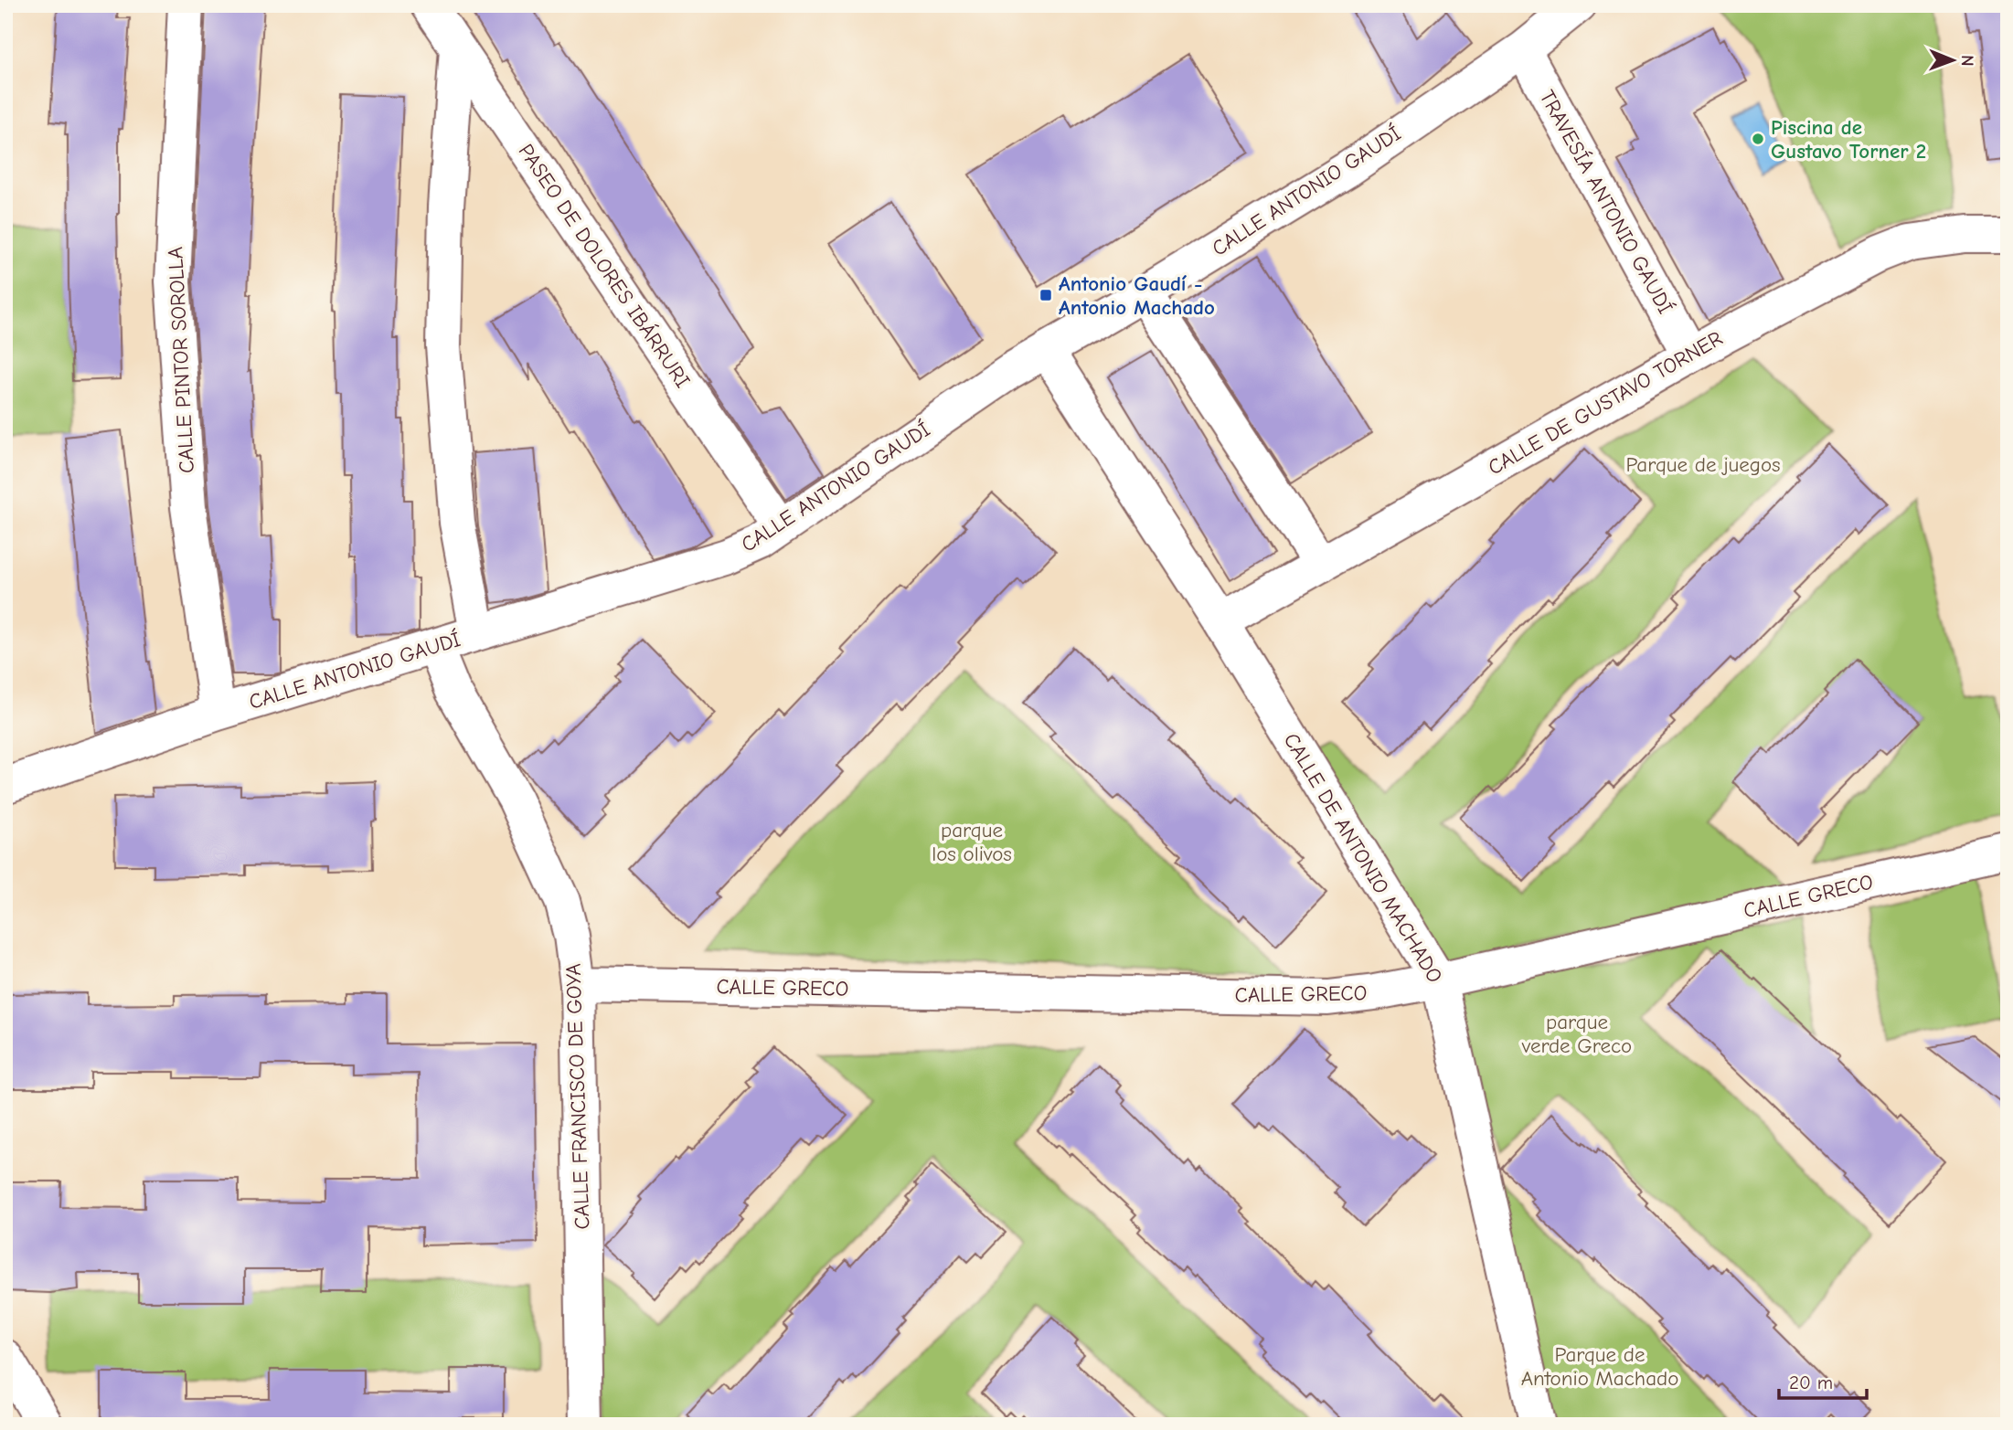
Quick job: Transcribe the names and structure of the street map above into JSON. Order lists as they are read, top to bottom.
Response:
{
  "streets": {
    "street": [
      "CALLE ANTONIO GAUDÍ",
      "TRAVESÍA ANTONIO GAUDÍ",
      "PASEO DE DOLORES IBÁRRURI",
      "CALLE PINTOR SOROLLA",
      "CALLE DE GUSTAVO TORNER",
      "CALLE DE ANTONIO MACHADO",
      "CALLE GRECO",
      "CALLE FRANCISCO DE GOYA"
    ]
  },
  "crossings": [
    ["CALLE ANTONIO GAUDÍ", "TRAVESÍA ANTONIO GAUDÍ"],
    ["CALLE ANTONIO GAUDÍ", "PASEO DE DOLORES IBÁRRURI"],
    ["CALLE ANTONIO GAUDÍ", "CALLE PINTOR SOROLLA"],
    ["CALLE ANTONIO GAUDÍ", "CALLE DE ANTONIO MACHADO"],
    ["CALLE ANTONIO GAUDÍ", "CALLE FRANCISCO DE GOYA"],
    ["TRAVESÍA ANTONIO GAUDÍ", "CALLE DE GUSTAVO TORNER"],
    ["CALLE DE GUSTAVO TORNER", "CALLE DE ANTONIO MACHADO"],
    ["CALLE DE ANTONIO MACHADO", "CALLE GRECO"],
    ["CALLE GRECO", "CALLE FRANCISCO DE GOYA"]
  ],
  "parks": [
    "Parque de juegos",
    "parque los olivos",
    "parque verde Greco",
    "Parque de Antonio Machado"
  ],
  "places": {
    "other": ["Piscina de Gustavo Torner 2"],
    "transit": ["Antonio Gaudí - Antonio Machado"]
  },
  "scale_bar": "20 m",
  "north": "right"
}
